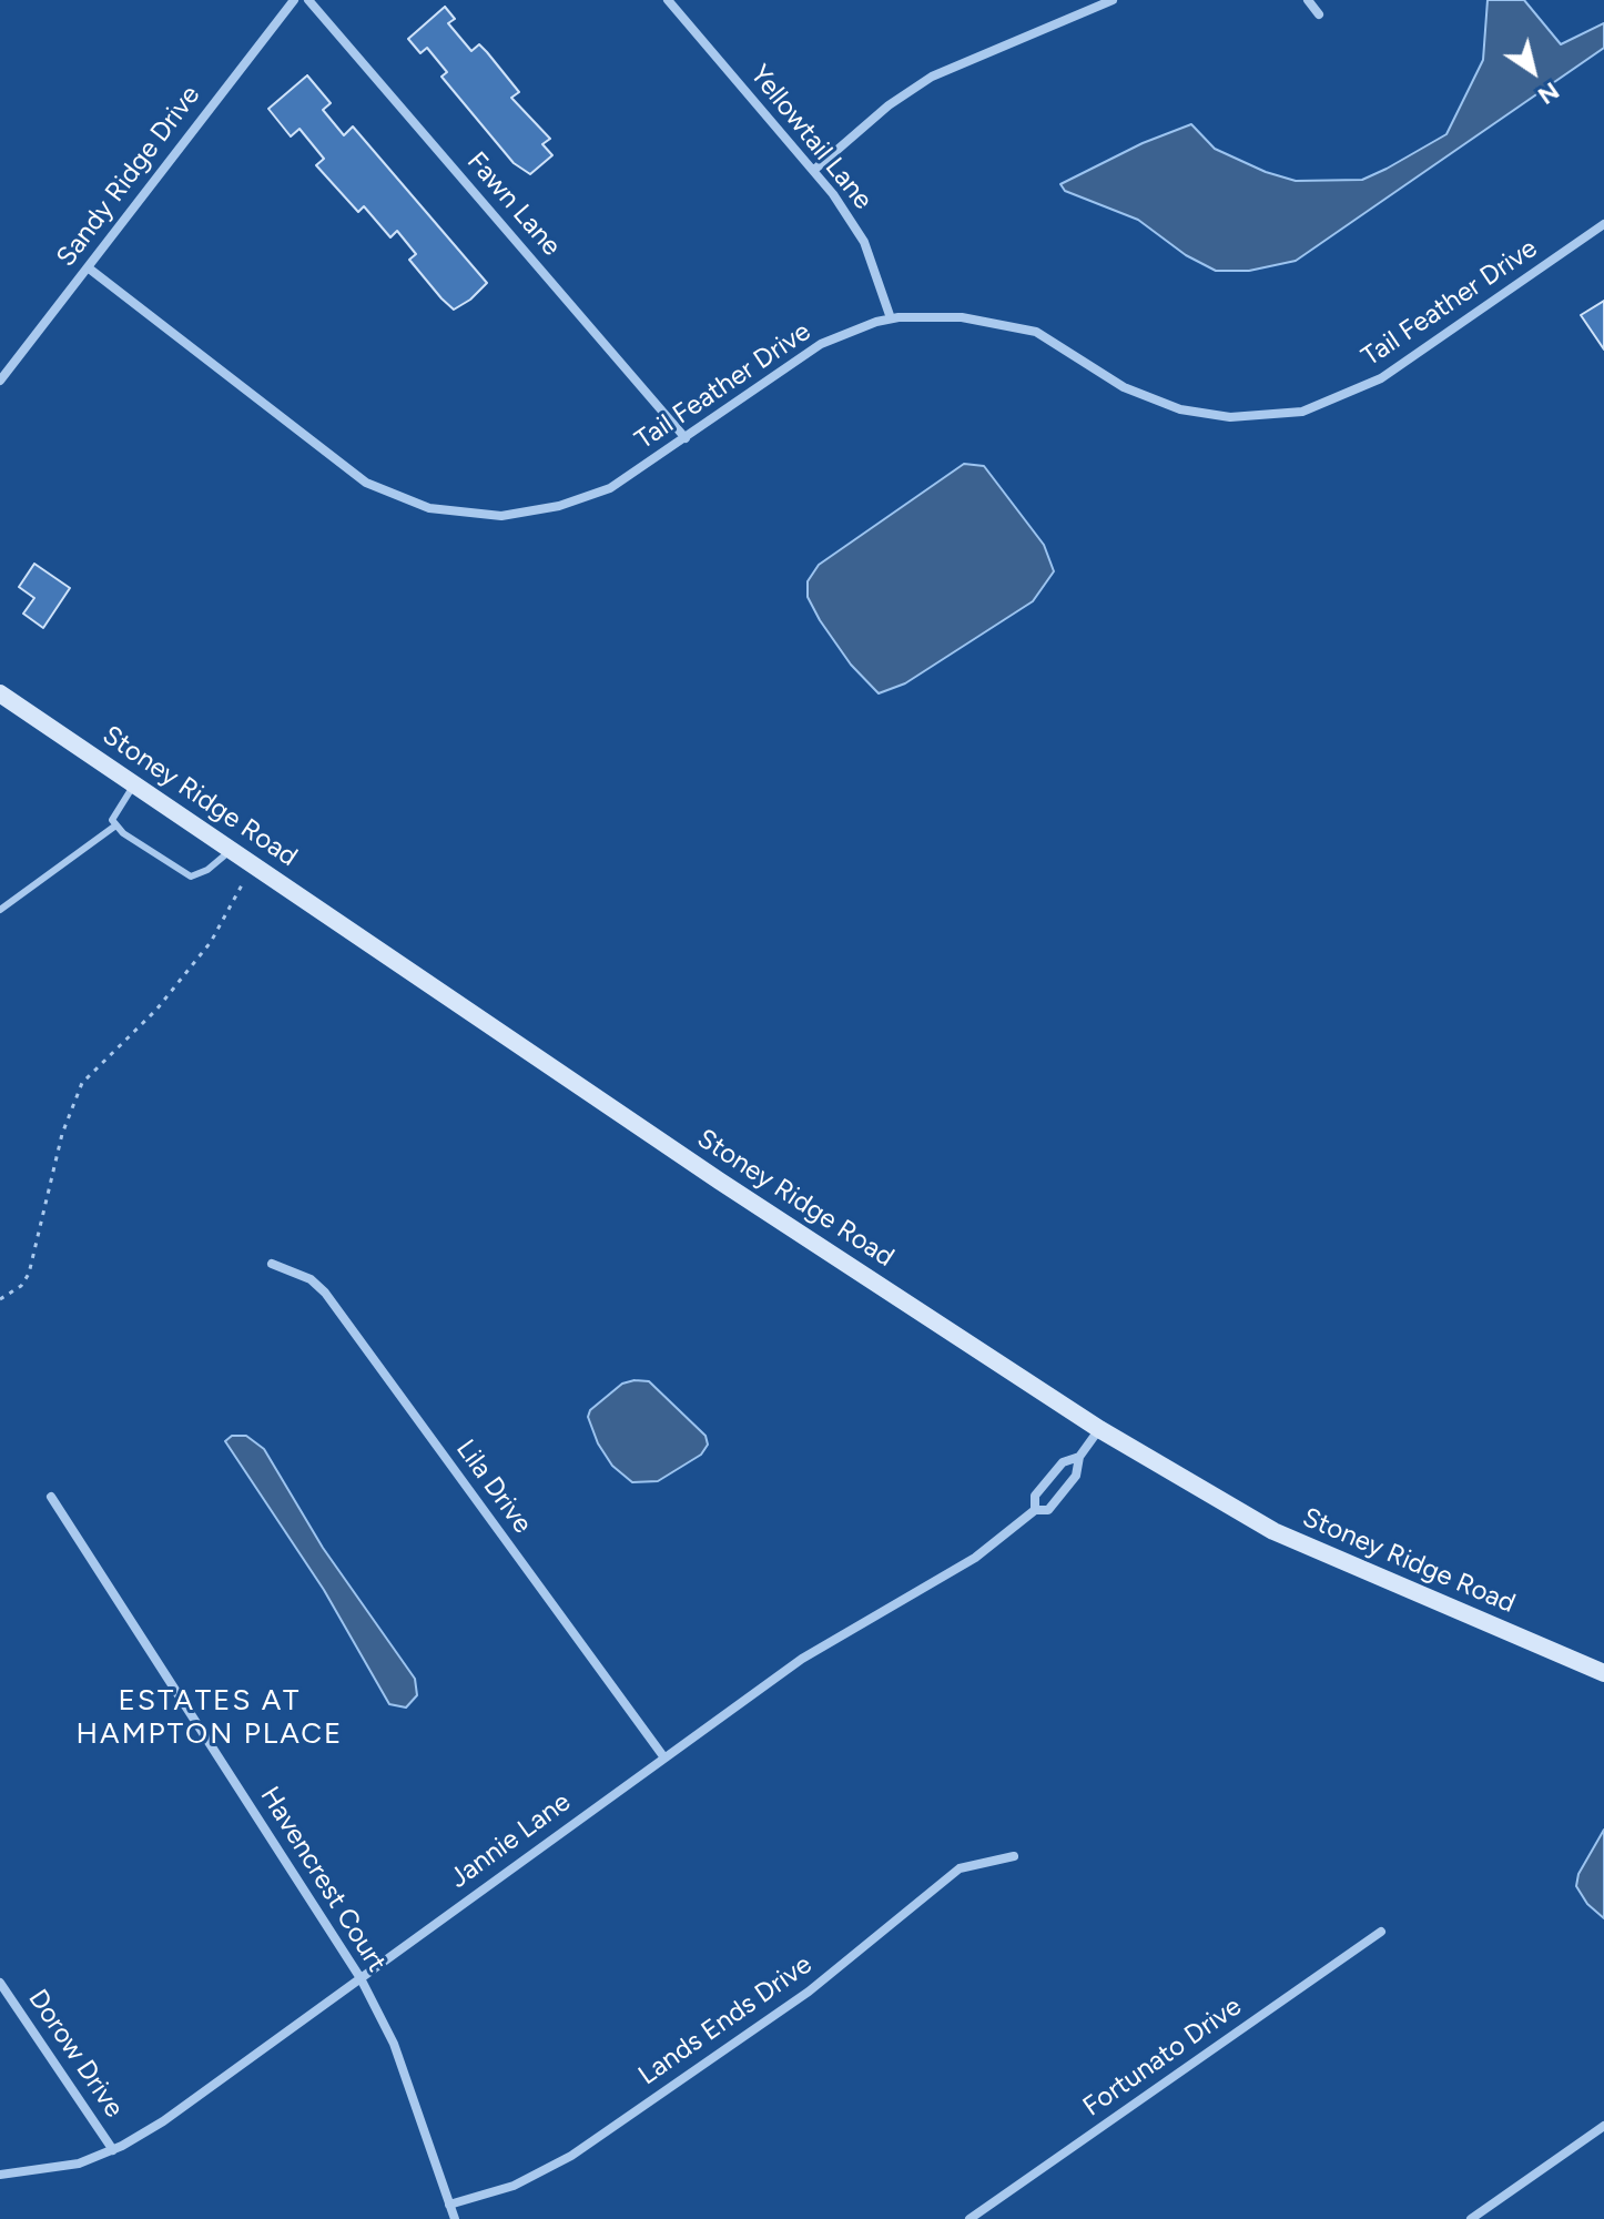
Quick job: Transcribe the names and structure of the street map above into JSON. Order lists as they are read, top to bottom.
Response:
{
  "streets": {
    "street": [
      "Yellowtail Lane",
      "Sandy Ridge Drive",
      "Fawn Lane",
      "Tail Feather Drive",
      "Stoney Ridge Road",
      "Lila Drive",
      "Jannie Lane",
      "Havencrest Court",
      "Lands Ends Drive",
      "Dorow Drive",
      "Fortunato Drive"
    ]
  },
  "crossings": [
    ["Yellowtail Lane", "Tail Feather Drive"],
    ["Sandy Ridge Drive", "Tail Feather Drive"],
    ["Fawn Lane", "Tail Feather Drive"],
    ["Stoney Ridge Road", "Jannie Lane"],
    ["Lila Drive", "Jannie Lane"],
    ["Jannie Lane", "Havencrest Court"],
    ["Jannie Lane", "Dorow Drive"],
    ["Havencrest Court", "Lands Ends Drive"]
  ],
  "districts": ["ESTATES AT HAMPTON PLACE"],
  "north": "bottom right"
}
